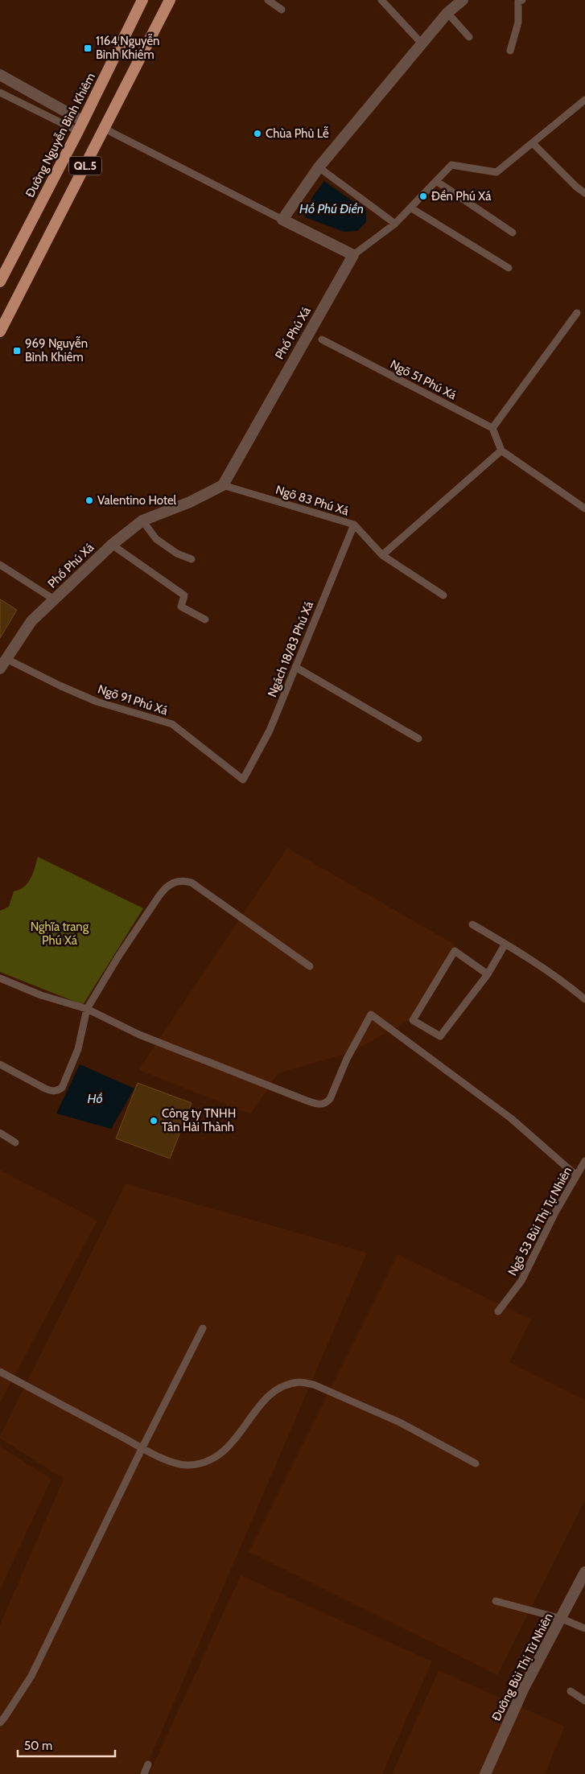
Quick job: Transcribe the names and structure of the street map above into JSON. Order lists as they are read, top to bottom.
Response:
{
  "streets": {
    "highway": ["Đường Nguyễn Bình Khiêm", "QL.5"],
    "street": ["Phố Phú Xá", "Đường Bùi Thị Từ Nhiên"],
    "lane": [
      "Ngõ 51 Phú Xá",
      "Ngõ 83 Phú Xá",
      "Ngách 18/83 Phú Xá",
      "Ngõ 91 Phú Xá",
      "Ngõ 53 Bùi Thị Tự Nhiên"
    ]
  },
  "crossings": [
    ["Phố Phú Xá", "Ngõ 83 Phú Xá"],
    ["Phố Phú Xá", "Ngõ 91 Phú Xá"],
    ["Ngõ 83 Phú Xá", "Ngách 18/83 Phú Xá"],
    ["Ngách 18/83 Phú Xá", "Ngõ 91 Phú Xá"]
  ],
  "water": ["Hồ Phú Điền", "Hồ"],
  "parks": ["Nghĩa trang Phú Xá"],
  "places": {
    "transit": ["1164 Nguyễn Bỉnh Khiêm", "969 Nguyễn Bỉnh Khiêm"],
    "other": [
      "Chùa Phủ Lễ",
      "Đền Phú Xá",
      "Valentino Hotel",
      "Công ty TNHH Tân Hải Thành"
    ]
  },
  "scale_bar": "50 m"
}
